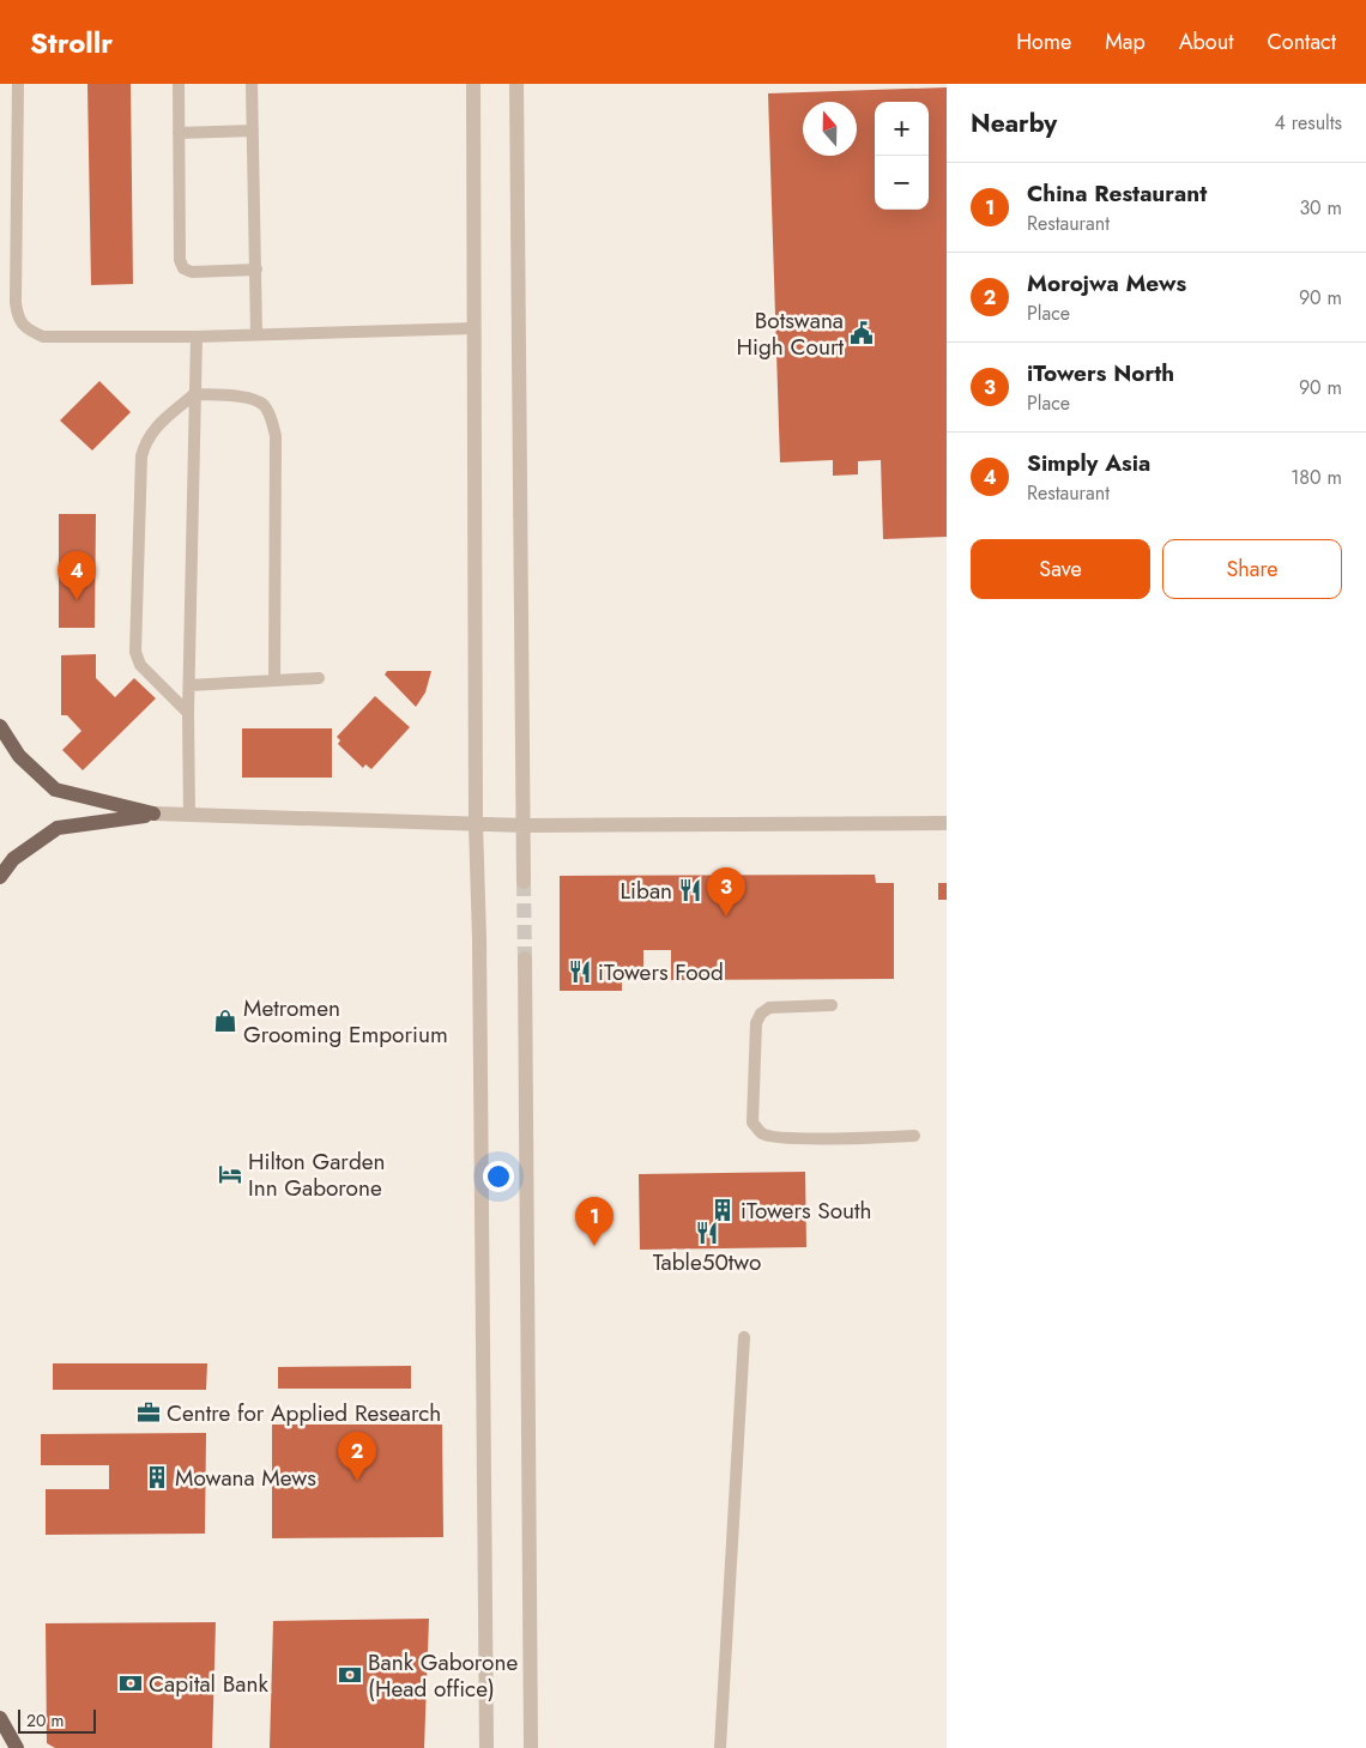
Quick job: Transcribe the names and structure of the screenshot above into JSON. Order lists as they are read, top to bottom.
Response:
{
  "places": {
    "public building": ["Botswana High Court"],
    "restaurant": ["Liban", "iTowers Food", "Table50two"],
    "shop": ["Metromen Grooming Emporium"],
    "hotel": ["Hilton Garden Inn Gaborone"],
    "building": ["iTowers South", "Mowana Mews"],
    "office": ["Centre for Applied Research"],
    "bank": ["Bank Gaborone (Head office)", "Capital Bank"]
  },
  "scale_bar": "20 m",
  "north": "top",
  "page": {
    "header": "Strollr",
    "nav": [
      "Home",
      "Map",
      "About",
      "Contact"
    ],
    "heading": ["Nearby", "4 results"],
    "map_buttons": ["+", "−"],
    "list": [
      {
        "mark": "1",
        "name": "China Restaurant",
        "note": "Restaurant",
        "value": "30 m"
      },
      {
        "mark": "2",
        "name": "Morojwa Mews",
        "note": "Place",
        "value": "90 m"
      },
      {
        "mark": "3",
        "name": "iTowers North",
        "note": "Place",
        "value": "90 m"
      },
      {
        "mark": "4",
        "name": "Simply Asia",
        "note": "Restaurant",
        "value": "180 m"
      }
    ],
    "buttons": ["Save", "Share"],
    "pins": [
      "4",
      "3",
      "1",
      "2"
    ],
    "scale": "20 m"
  }
}
